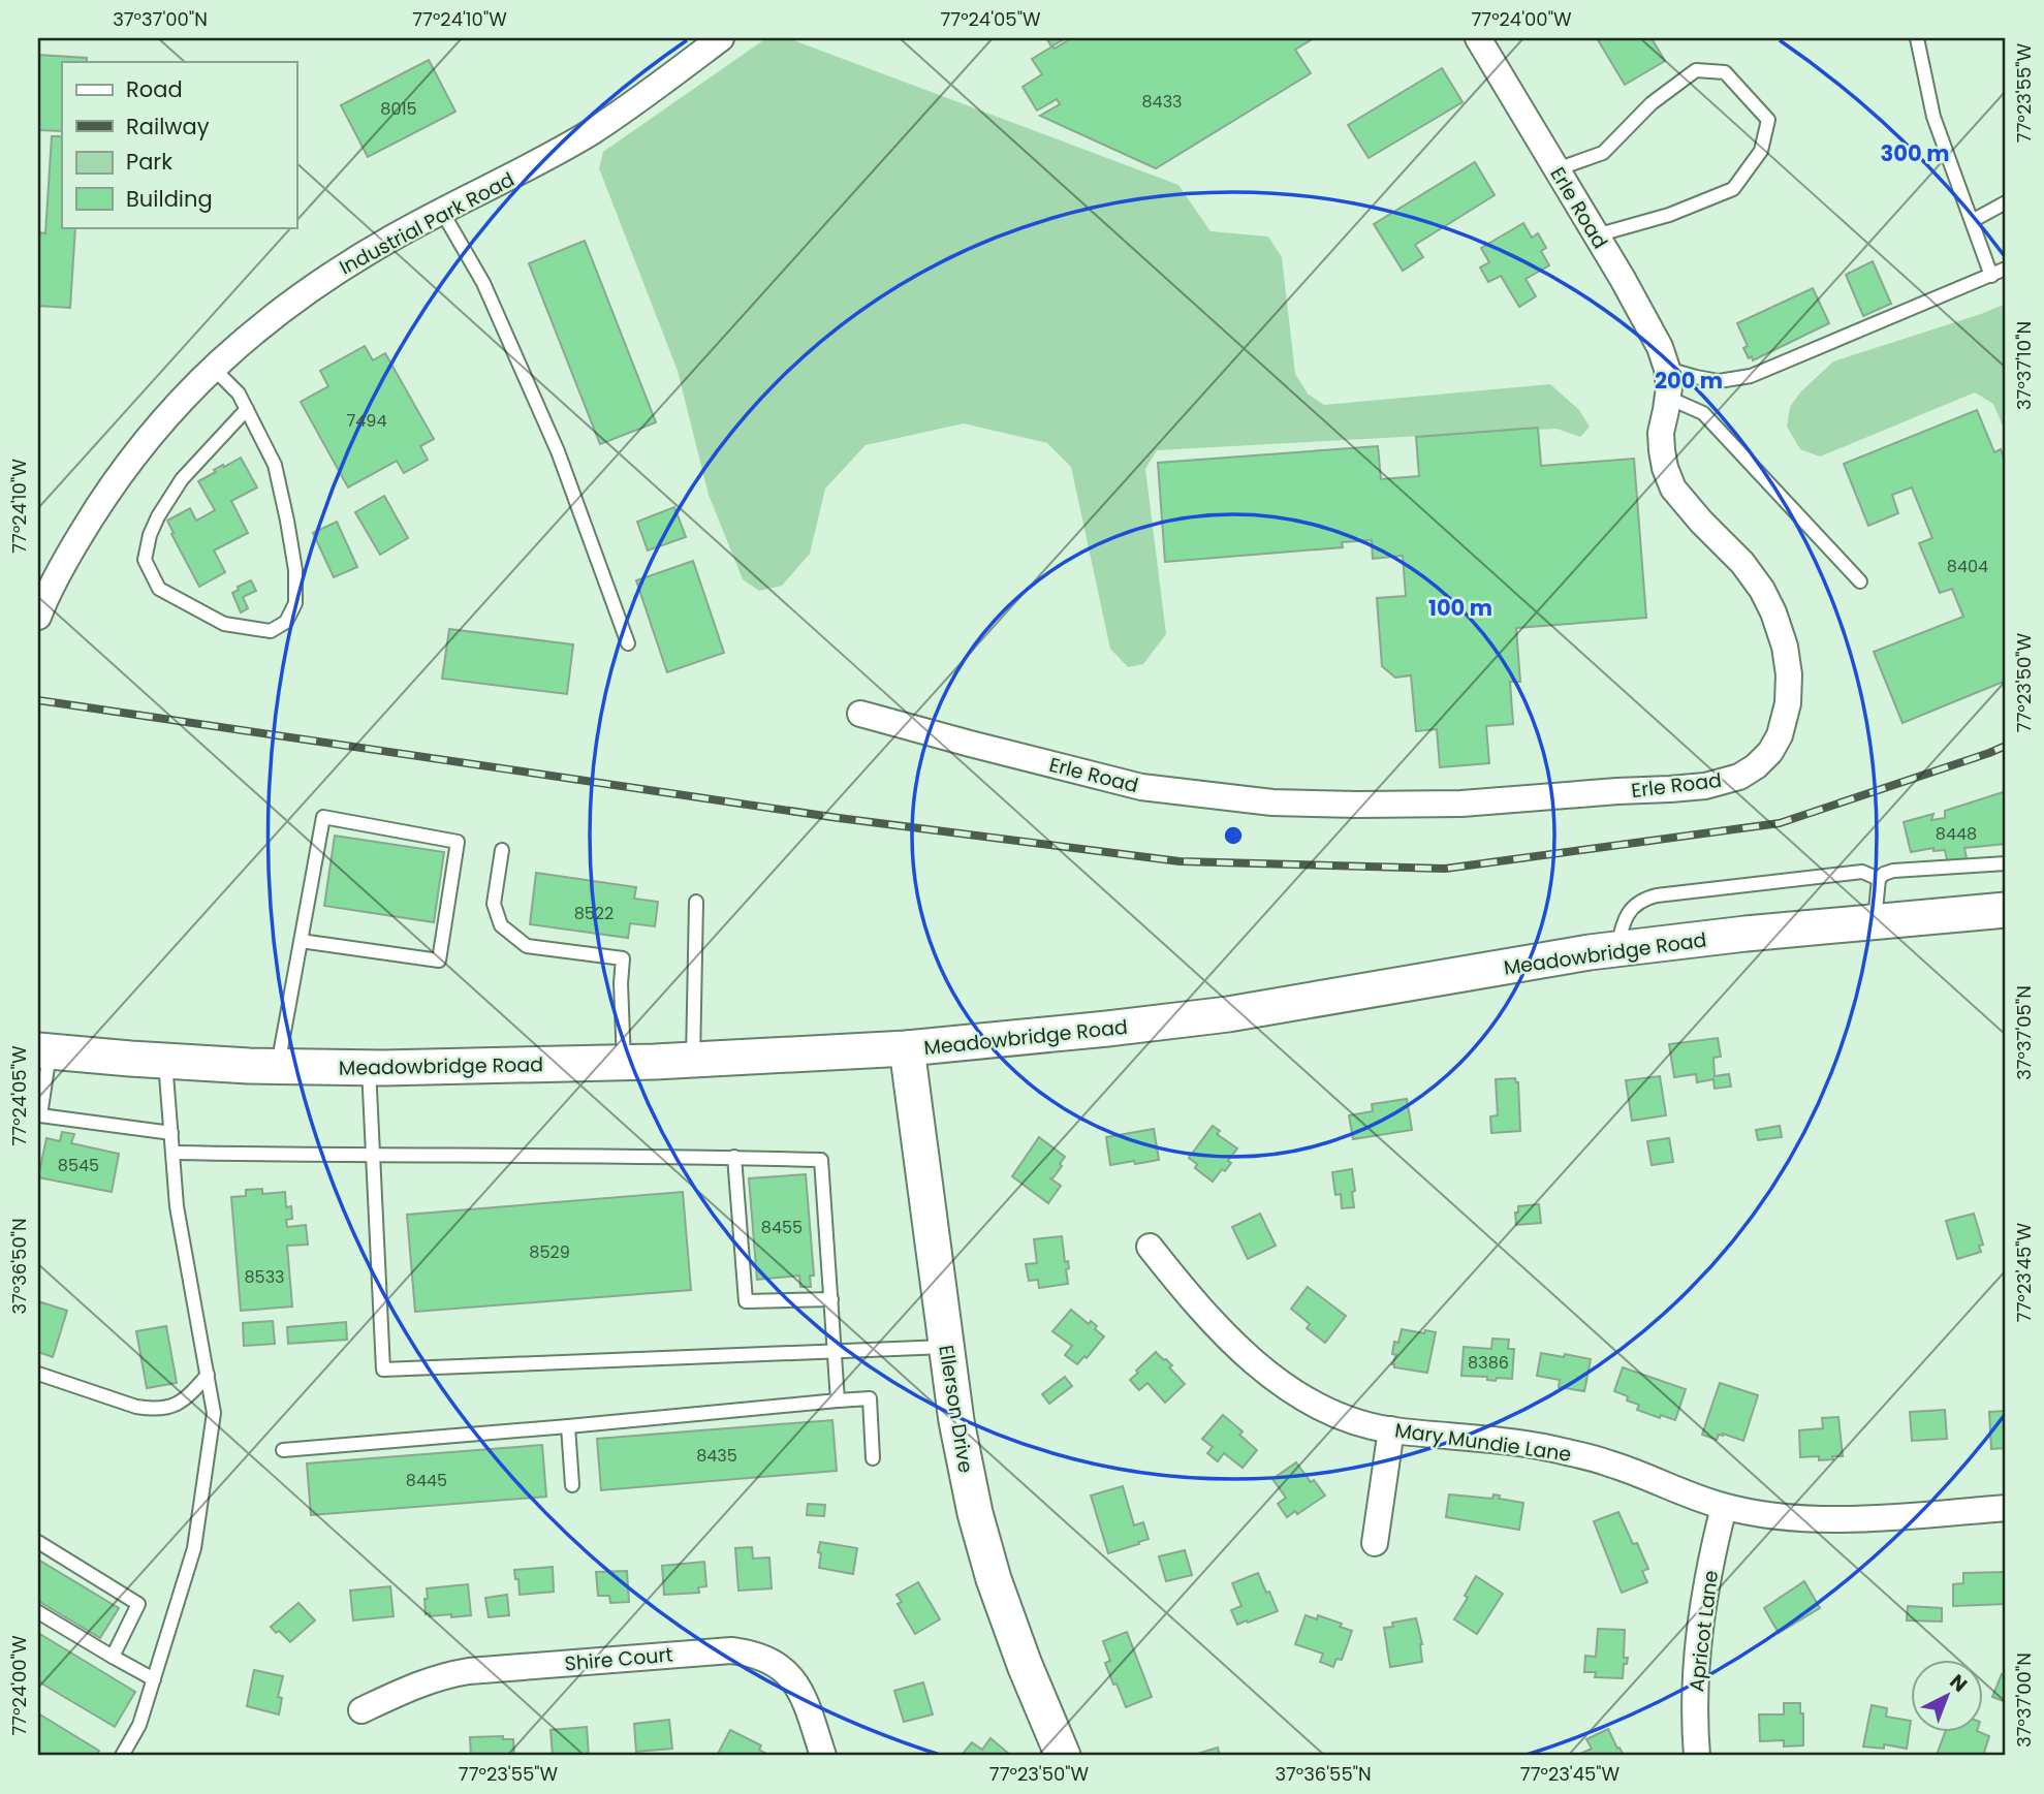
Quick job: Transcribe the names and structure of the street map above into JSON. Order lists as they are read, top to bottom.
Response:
{
  "streets": {
    "main road": ["Meadowbridge Road", "Ellerson Drive"],
    "street": [
      "Erle Road",
      "Industrial Park Road",
      "Mary Mundie Lane",
      "Apricot Lane",
      "Shire Court"
    ]
  },
  "crossings": [
    ["Meadowbridge Road", "Ellerson Drive"],
    ["Mary Mundie Lane", "Apricot Lane"]
  ],
  "house_numbers": [
    "8433",
    "8015",
    "7494",
    "8404",
    "8448",
    "8522",
    "8545",
    "8455",
    "8529",
    "8533",
    "8386",
    "8435",
    "8445"
  ],
  "legend": [
    "Road",
    "Railway",
    "Park",
    "Building"
  ],
  "north": "top right",
  "coordinates": [
    "37°37'00\"N",
    "77°24'10\"W",
    "77°24'05\"W",
    "77°24'00\"W",
    "77°23'55\"W",
    "37°37'10\"N",
    "77°23'50\"W",
    "37°37'05\"N",
    "37°36'50\"N",
    "77°23'45\"W",
    "37°36'55\"N"
  ],
  "rings": ["300 m", "200 m", "100 m"]
}
